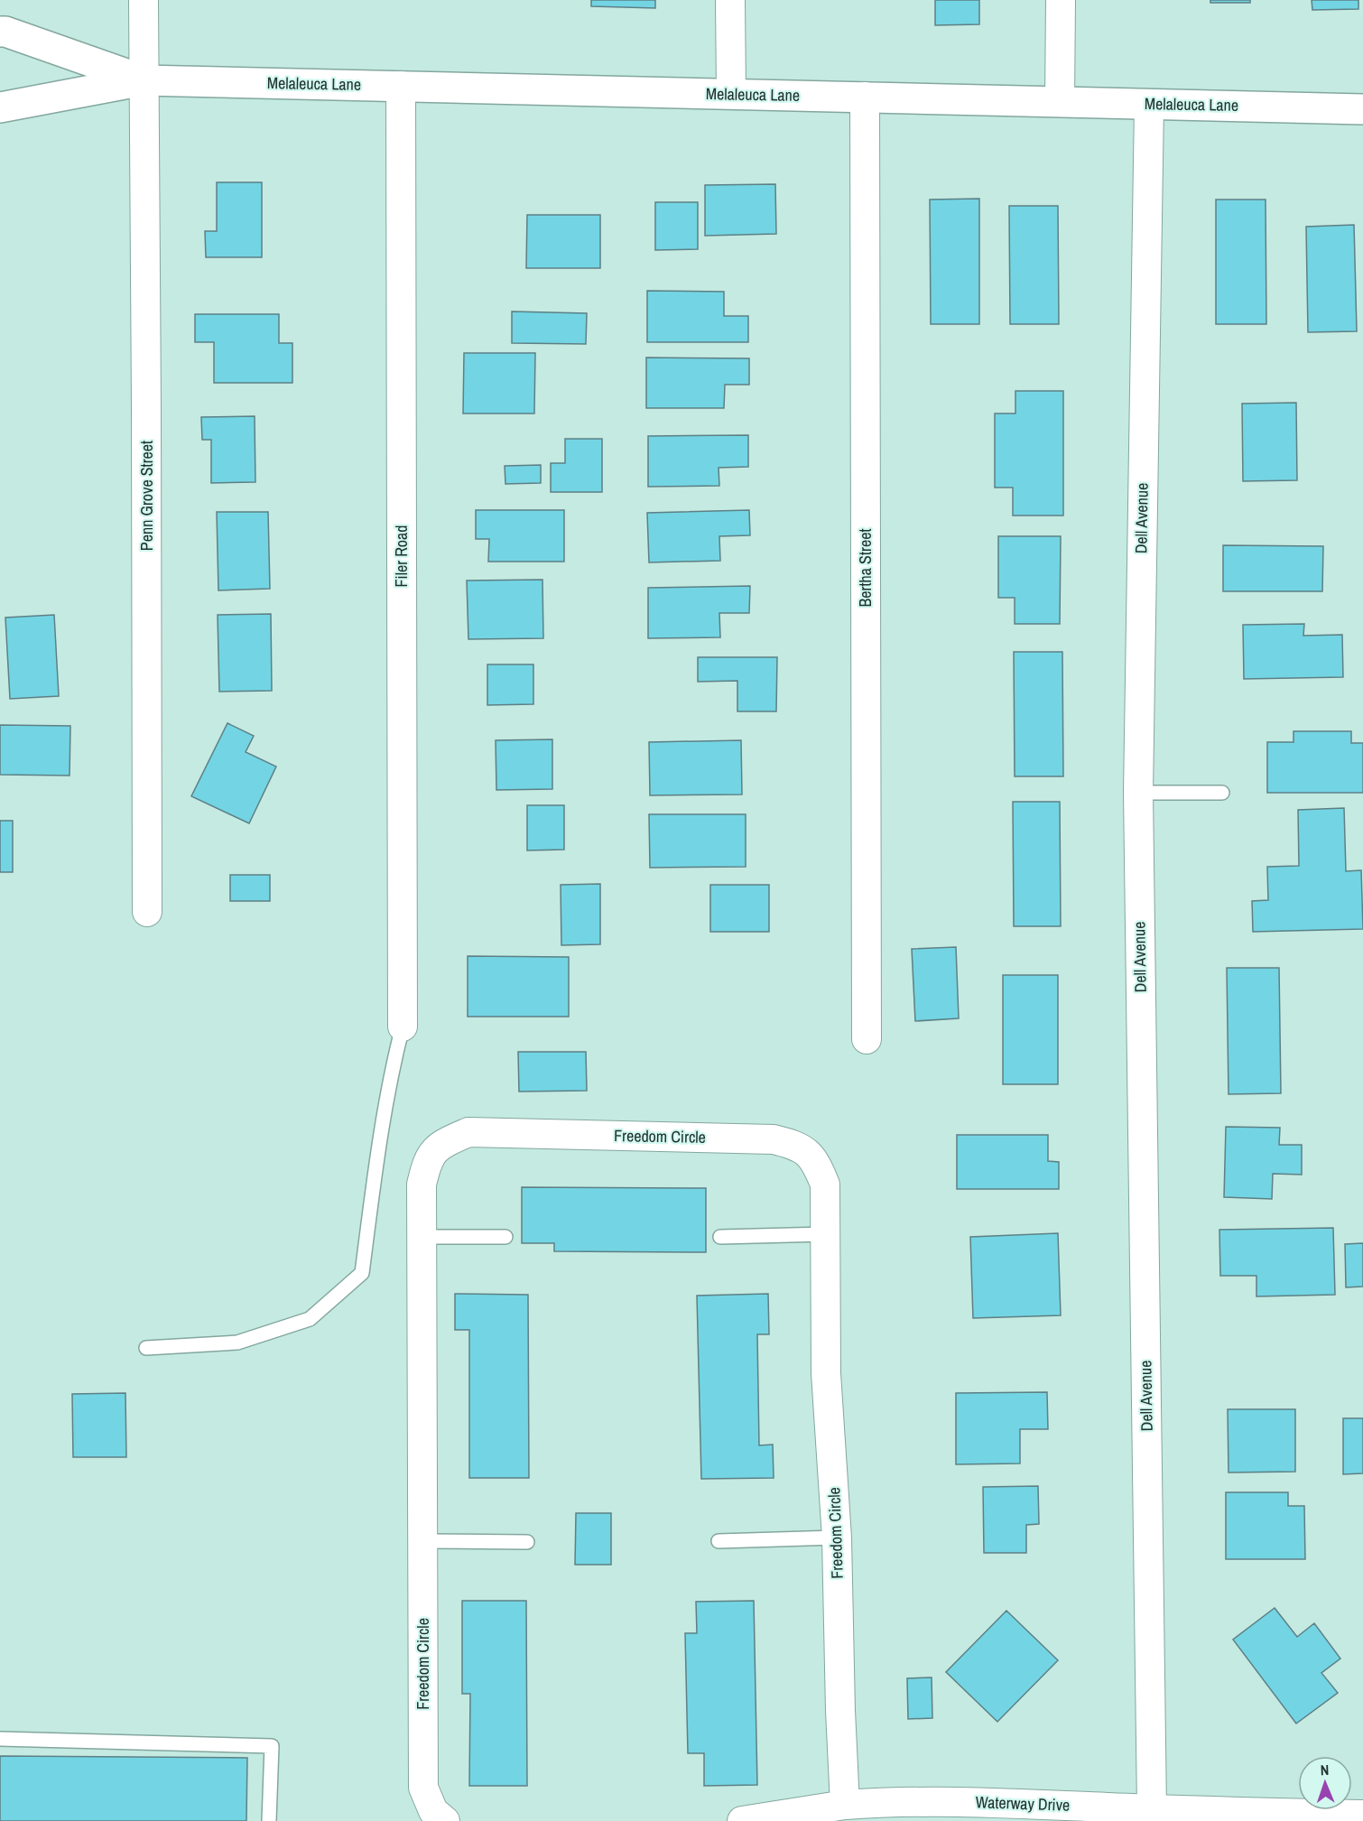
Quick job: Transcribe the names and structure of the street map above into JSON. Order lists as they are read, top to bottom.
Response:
{
  "streets": {
    "street": [
      "Melaleuca Lane",
      "Penn Grove Street",
      "Dell Avenue",
      "Filer Road",
      "Bertha Street",
      "Freedom Circle",
      "Waterway Drive"
    ]
  },
  "crossings": [
    ["Melaleuca Lane", "Penn Grove Street"],
    ["Melaleuca Lane", "Dell Avenue"],
    ["Melaleuca Lane", "Filer Road"],
    ["Melaleuca Lane", "Bertha Street"],
    ["Dell Avenue", "Waterway Drive"],
    ["Freedom Circle", "Waterway Drive"]
  ],
  "north": "top"
}
